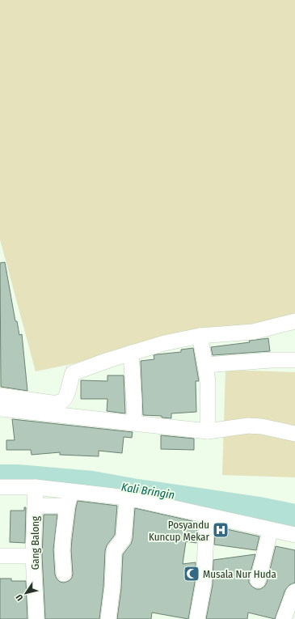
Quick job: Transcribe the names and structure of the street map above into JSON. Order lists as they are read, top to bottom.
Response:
{
  "streets": {
    "street": ["Gang Balong"]
  },
  "water": ["Kali Bringin"],
  "places": {
    "hospital": ["Posyandu Kuncup Mekar"],
    "mosque": ["Musala Nur Huda"]
  },
  "north": "bottom left"
}
